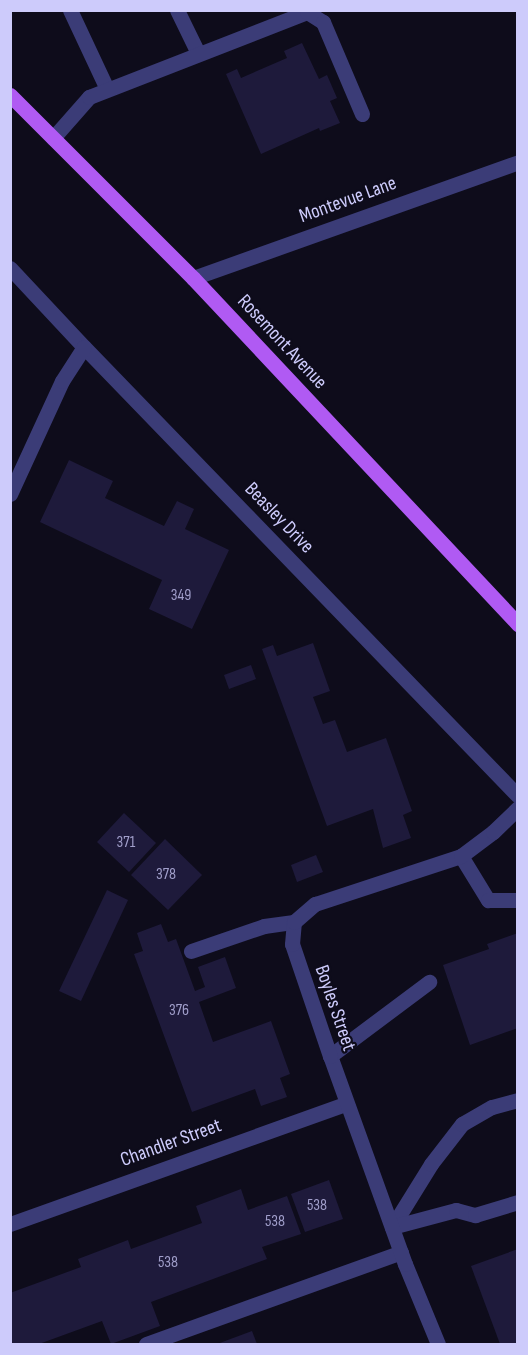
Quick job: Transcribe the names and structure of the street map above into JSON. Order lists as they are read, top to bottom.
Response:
{
  "streets": {
    "main road": ["Rosemont Avenue"],
    "street": [
      "Montevue Lane",
      "Beasley Drive",
      "Boyles Street",
      "Chandler Street"
    ]
  },
  "crossings": [
    ["Montevue Lane", "Rosemont Avenue"],
    ["Boyles Street", "Chandler Street"]
  ],
  "house_numbers": [
    "349",
    "371",
    "378",
    "376",
    "538",
    "538",
    "538"
  ]
}
